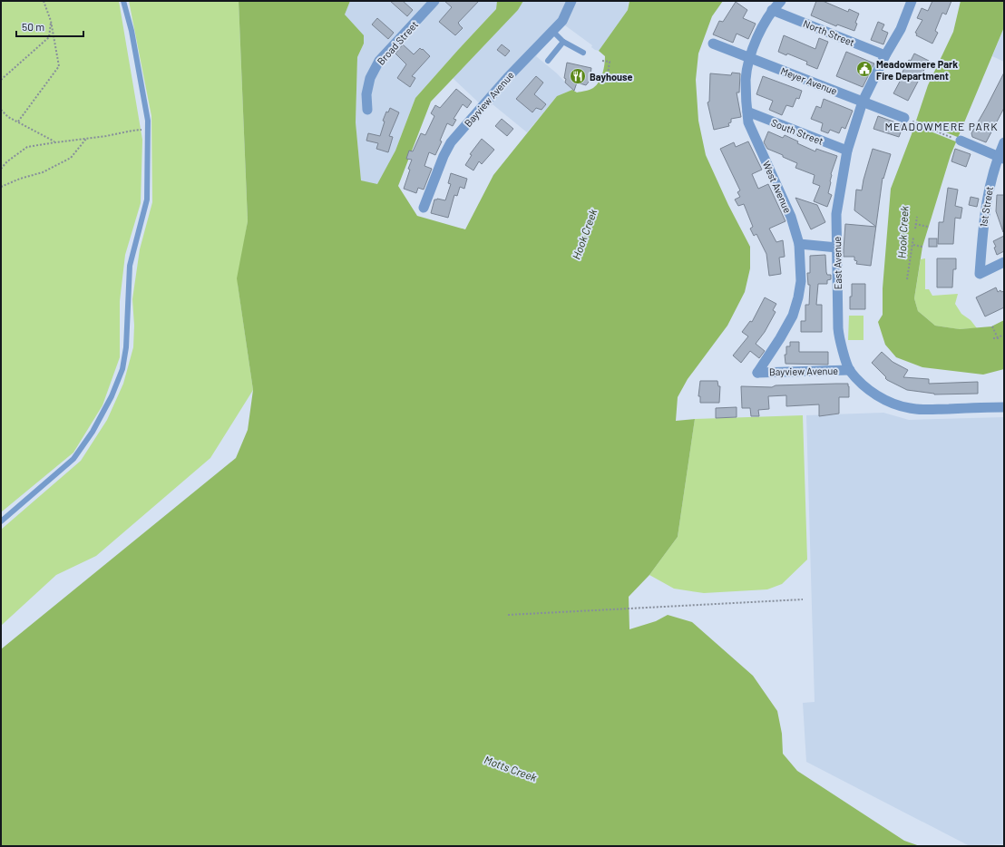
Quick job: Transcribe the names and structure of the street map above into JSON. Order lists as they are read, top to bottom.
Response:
{
  "streets": {
    "street": [
      "North Street",
      "Broad Street",
      "Meyer Avenue",
      "Bayview Avenue",
      "South Street",
      "West Avenue",
      "1st Street",
      "East Avenue"
    ]
  },
  "crossings": [
    ["North Street", "West Avenue"],
    ["North Street", "East Avenue"],
    ["Meyer Avenue", "West Avenue"],
    ["Meyer Avenue", "East Avenue"],
    ["Bayview Avenue", "West Avenue"],
    ["Bayview Avenue", "East Avenue"],
    ["South Street", "West Avenue"],
    ["South Street", "East Avenue"]
  ],
  "districts": ["MEADOWMERE PARK"],
  "water": ["Hook Creek", "Motts Creek"],
  "places": {
    "public building": ["Meadowmere Park Fire Department"],
    "restaurant": ["Bayhouse"]
  },
  "scale_bar": "50 m"
}
